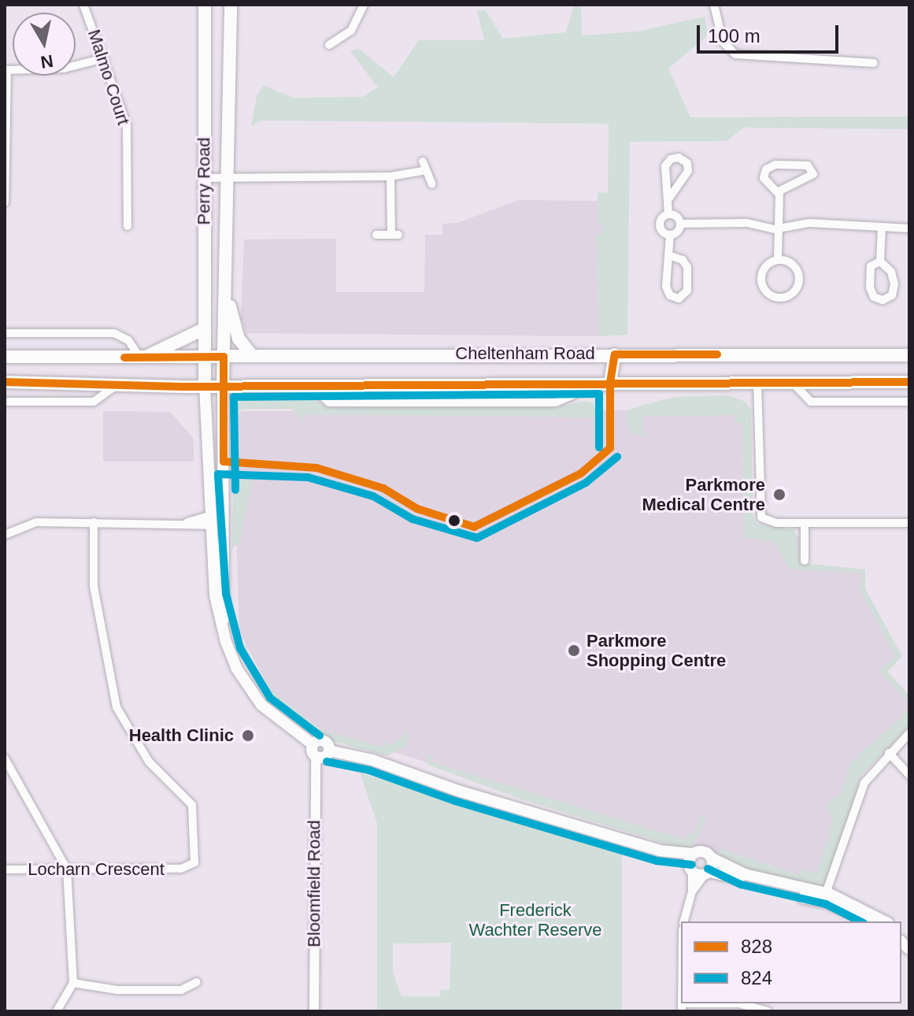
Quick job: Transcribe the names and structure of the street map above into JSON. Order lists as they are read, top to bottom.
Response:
{
  "streets": {
    "main road": ["Perry Road", "Cheltenham Road"],
    "street": ["Malmo Court", "Locharn Crescent", "Bloomfield Road"]
  },
  "crossings": [
    ["Perry Road", "Cheltenham Road"]
  ],
  "parks": ["Frederick Wachter Reserve"],
  "places": ["Parkmore Medical Centre", "Parkmore Shopping Centre", "Health Clinic"],
  "lines": ["transit line 828", "transit line 824"],
  "legend": ["828", "824"],
  "scale_bar": "100 m",
  "north": "bottom"
}
